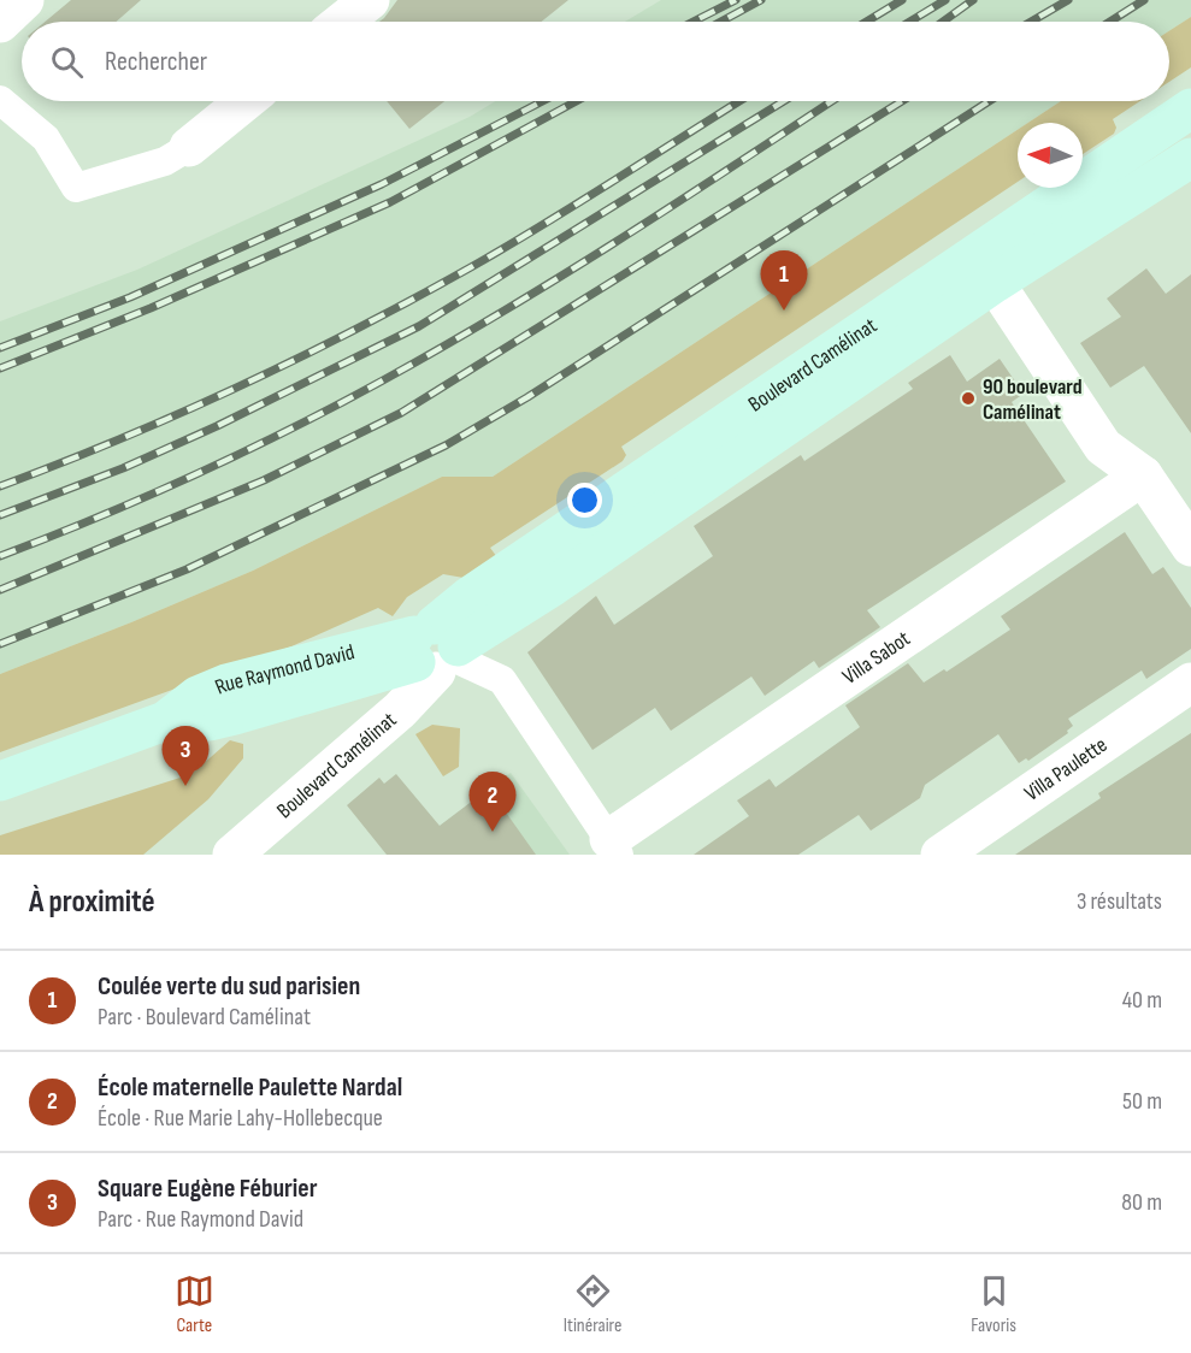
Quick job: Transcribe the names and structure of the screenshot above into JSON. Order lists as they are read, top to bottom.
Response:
{
  "streets": {
    "main road": ["Boulevard Camélinat", "Rue Raymond David"],
    "street": ["Villa Sabot", "Villa Paulette"]
  },
  "crossings": [
    ["Boulevard Camélinat", "Rue Raymond David"]
  ],
  "places": ["90 boulevard Camélinat"],
  "north": "left",
  "page": {
    "search": "Rechercher",
    "pins": ["1", "3", "2"],
    "heading": ["À proximité", "3 résultats"],
    "list": [
      {
        "mark": "1",
        "name": "Coulée verte du sud parisien",
        "note": "Parc · Boulevard Camélinat",
        "value": "40 m"
      },
      {
        "mark": "2",
        "name": "École maternelle Paulette Nardal",
        "note": "École · Rue Marie Lahy-Hollebecque",
        "value": "50 m"
      },
      {
        "mark": "3",
        "name": "Square Eugène Féburier",
        "note": "Parc · Rue Raymond David",
        "value": "80 m"
      }
    ],
    "nav": ["Carte", "Itinéraire", "Favoris"]
  }
}
